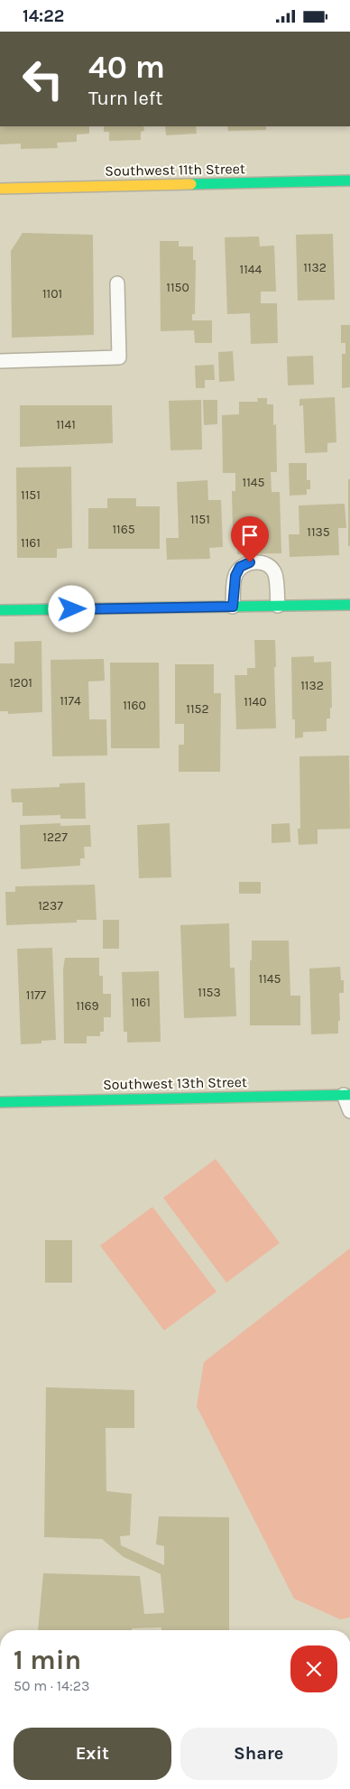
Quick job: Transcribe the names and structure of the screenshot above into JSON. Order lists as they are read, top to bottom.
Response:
{
  "streets": {
    "street": ["Southwest 11th Street", "Southwest 13th Street"]
  },
  "house_numbers": [
    "1132",
    "1144",
    "1150",
    "1101",
    "1141",
    "1145",
    "1151",
    "1151",
    "1165",
    "1135",
    "1161",
    "1201",
    "1132",
    "1174",
    "1140",
    "1160",
    "1152",
    "1227",
    "1237",
    "1145",
    "1153",
    "1177",
    "1161",
    "1169"
  ],
  "page": {
    "status": "14:22",
    "turn": ["40 m", "Turn left"],
    "heading": ["1 min", "50 m · 14:23"],
    "buttons": ["Exit", "Share"]
  }
}
